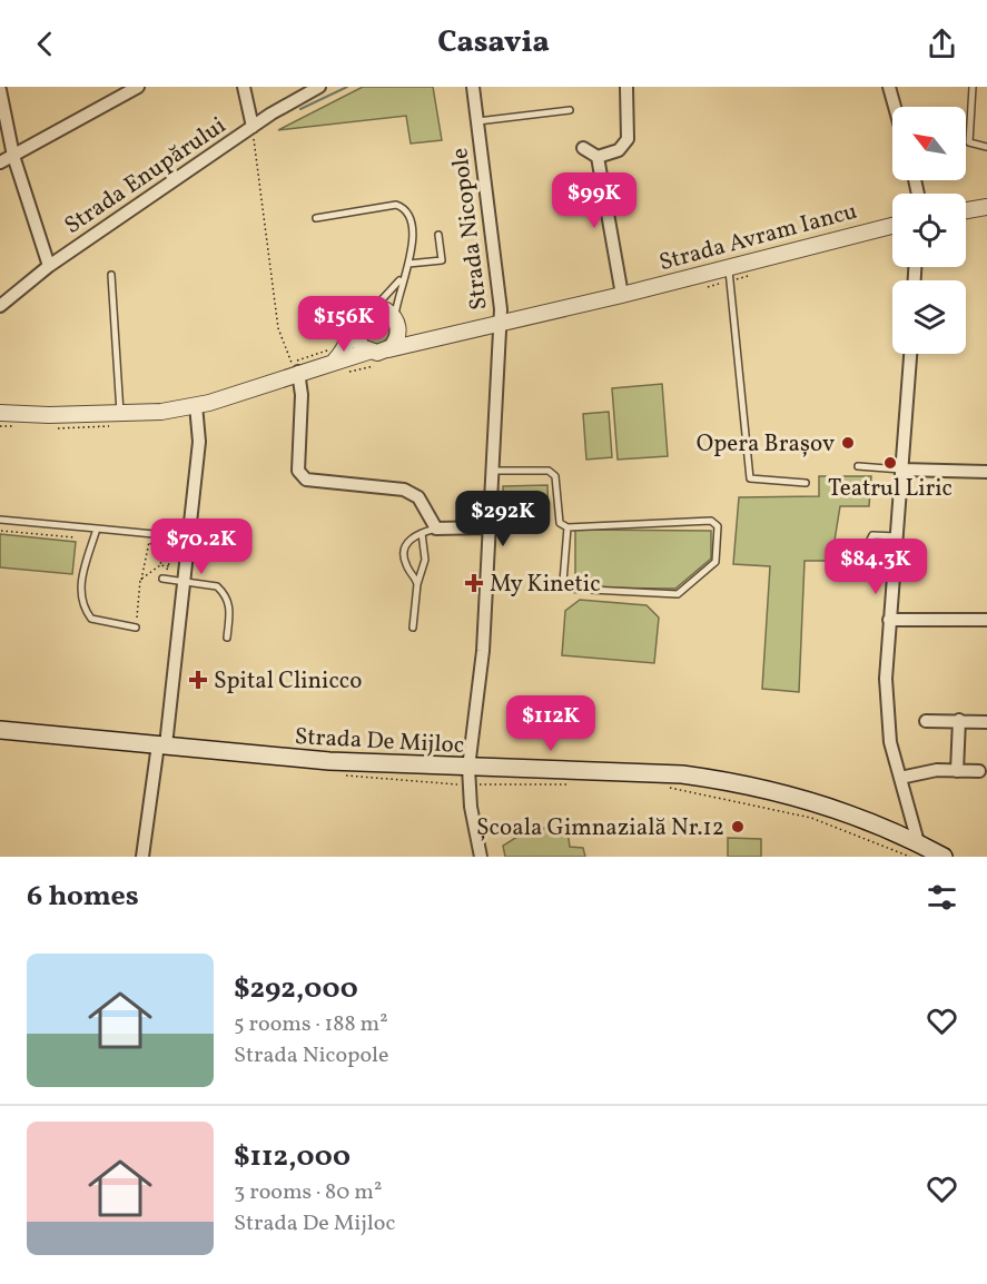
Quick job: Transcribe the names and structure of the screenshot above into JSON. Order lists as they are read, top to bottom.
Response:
{
  "streets": {
    "main road": ["Strada De Mijloc"],
    "street": ["Strada Enupărului", "Strada Nicopole", "Strada Avram Iancu"]
  },
  "crossings": [
    ["Strada Nicopole", "Strada Avram Iancu"],
    ["Strada Nicopole", "Strada De Mijloc"]
  ],
  "places": {
    "other": ["Opera Brașov", "Teatrul Liric", "Școala Gimnazială Nr.12"],
    "health": ["My Kinetic", "Spital Clinicco"]
  },
  "north": "top left",
  "page": {
    "header": "Casavia",
    "price": [
      "$99K",
      "$156K",
      "$292K",
      "$70.2K",
      "$84.3K",
      "$112K"
    ],
    "heading": "6 homes",
    "list": [
      {
        "name": "$292,000",
        "note": "5 rooms · 188 m² · Strada Nicopole"
      },
      {
        "name": "$112,000",
        "note": "3 rooms · 80 m² · Strada De Mijloc"
      }
    ]
  }
}
